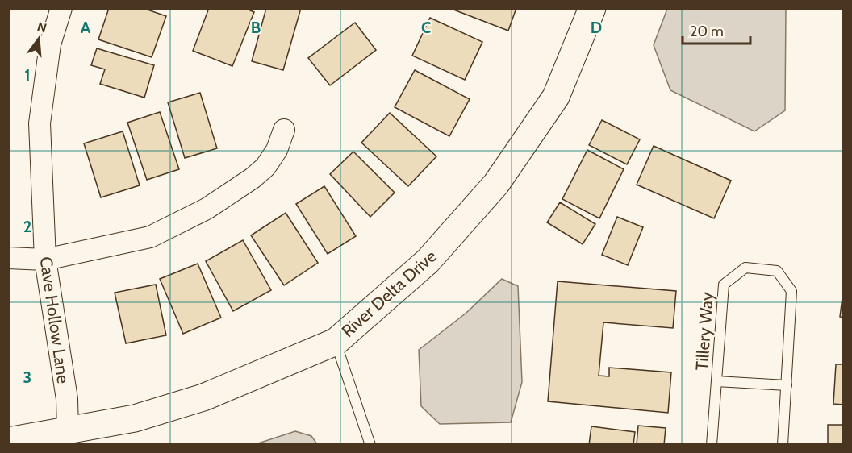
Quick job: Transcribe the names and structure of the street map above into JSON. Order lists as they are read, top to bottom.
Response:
{
  "streets": {
    "street": ["River Delta Drive", "Cave Hollow Lane"],
    "lane": ["Tillery Way"]
  },
  "crossings": [
    ["River Delta Drive", "Cave Hollow Lane"]
  ],
  "scale_bar": "20 m",
  "north": "top",
  "grid": {
    "columns": [
      "A",
      "B",
      "C",
      "D"
    ],
    "rows": ["1", "2", "3"]
  }
}
